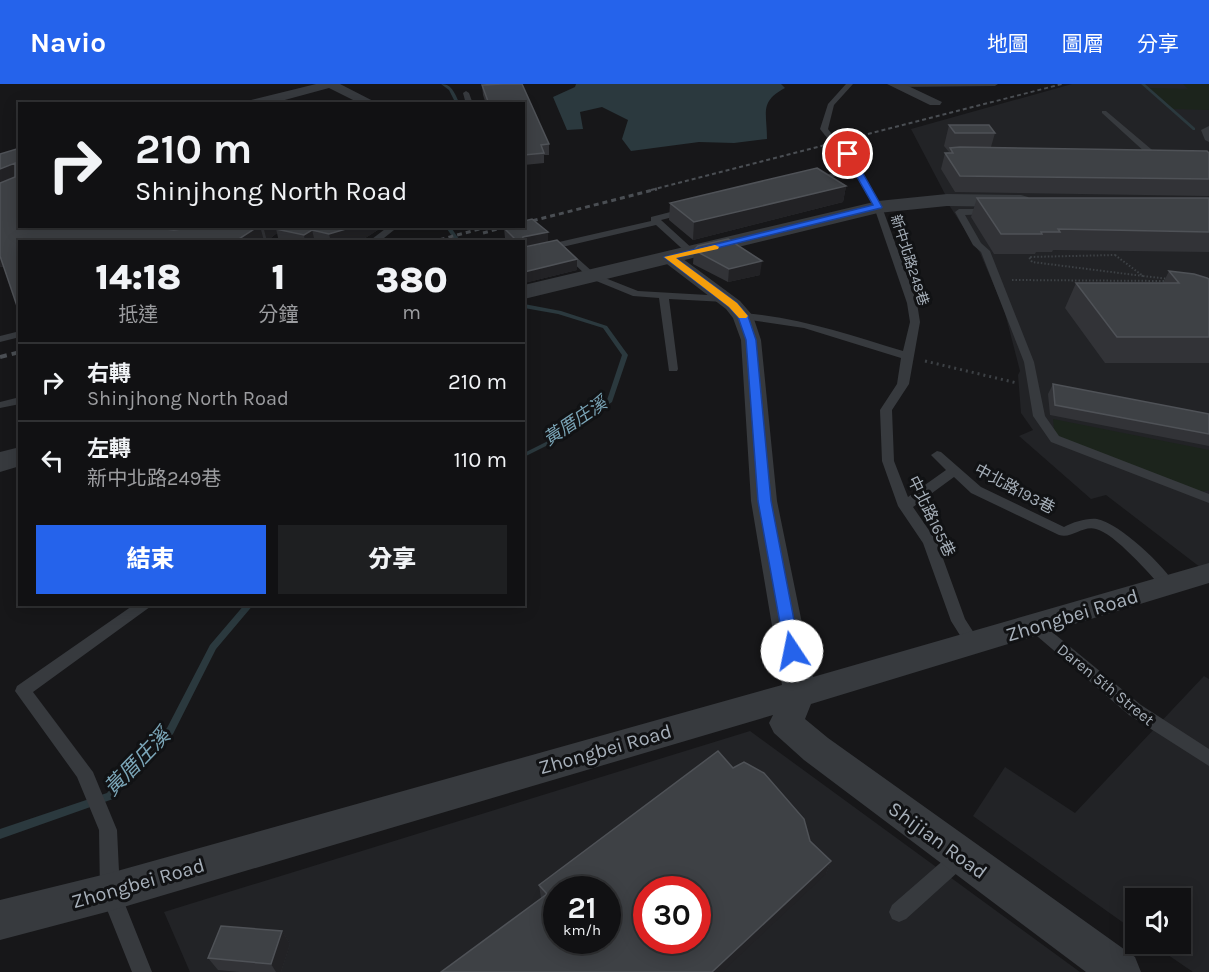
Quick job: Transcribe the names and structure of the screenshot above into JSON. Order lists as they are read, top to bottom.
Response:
{
  "streets": {
    "street": ["Zhongbei Road", "Shijian Road"],
    "lane": [
      "新中北路248巷",
      "中北路193巷",
      "中北路165巷",
      "Daren 5th Street"
    ]
  },
  "crossings": [
    ["新中北路248巷", "中北路165巷"],
    ["中北路193巷", "Zhongbei Road"],
    ["中北路165巷", "Zhongbei Road"],
    ["Zhongbei Road", "Daren 5th Street"],
    ["Zhongbei Road", "Shijian Road"]
  ],
  "water": ["黃厝庄溪"],
  "page": {
    "header": "Navio",
    "nav": ["地圖", "圖層", "分享"],
    "turn": ["210 m", "Shinjhong North Road"],
    "eta": [
      "14:18",
      "抵達",
      "1",
      "分鐘",
      "380",
      "m"
    ],
    "list": [
      {
        "name": "右轉",
        "note": "Shinjhong North Road",
        "value": "210 m"
      },
      {
        "name": "左轉",
        "note": "新中北路249巷",
        "value": "110 m"
      }
    ],
    "buttons": ["結束", "分享"],
    "speed": "21 km/h",
    "limit": "30"
  }
}
